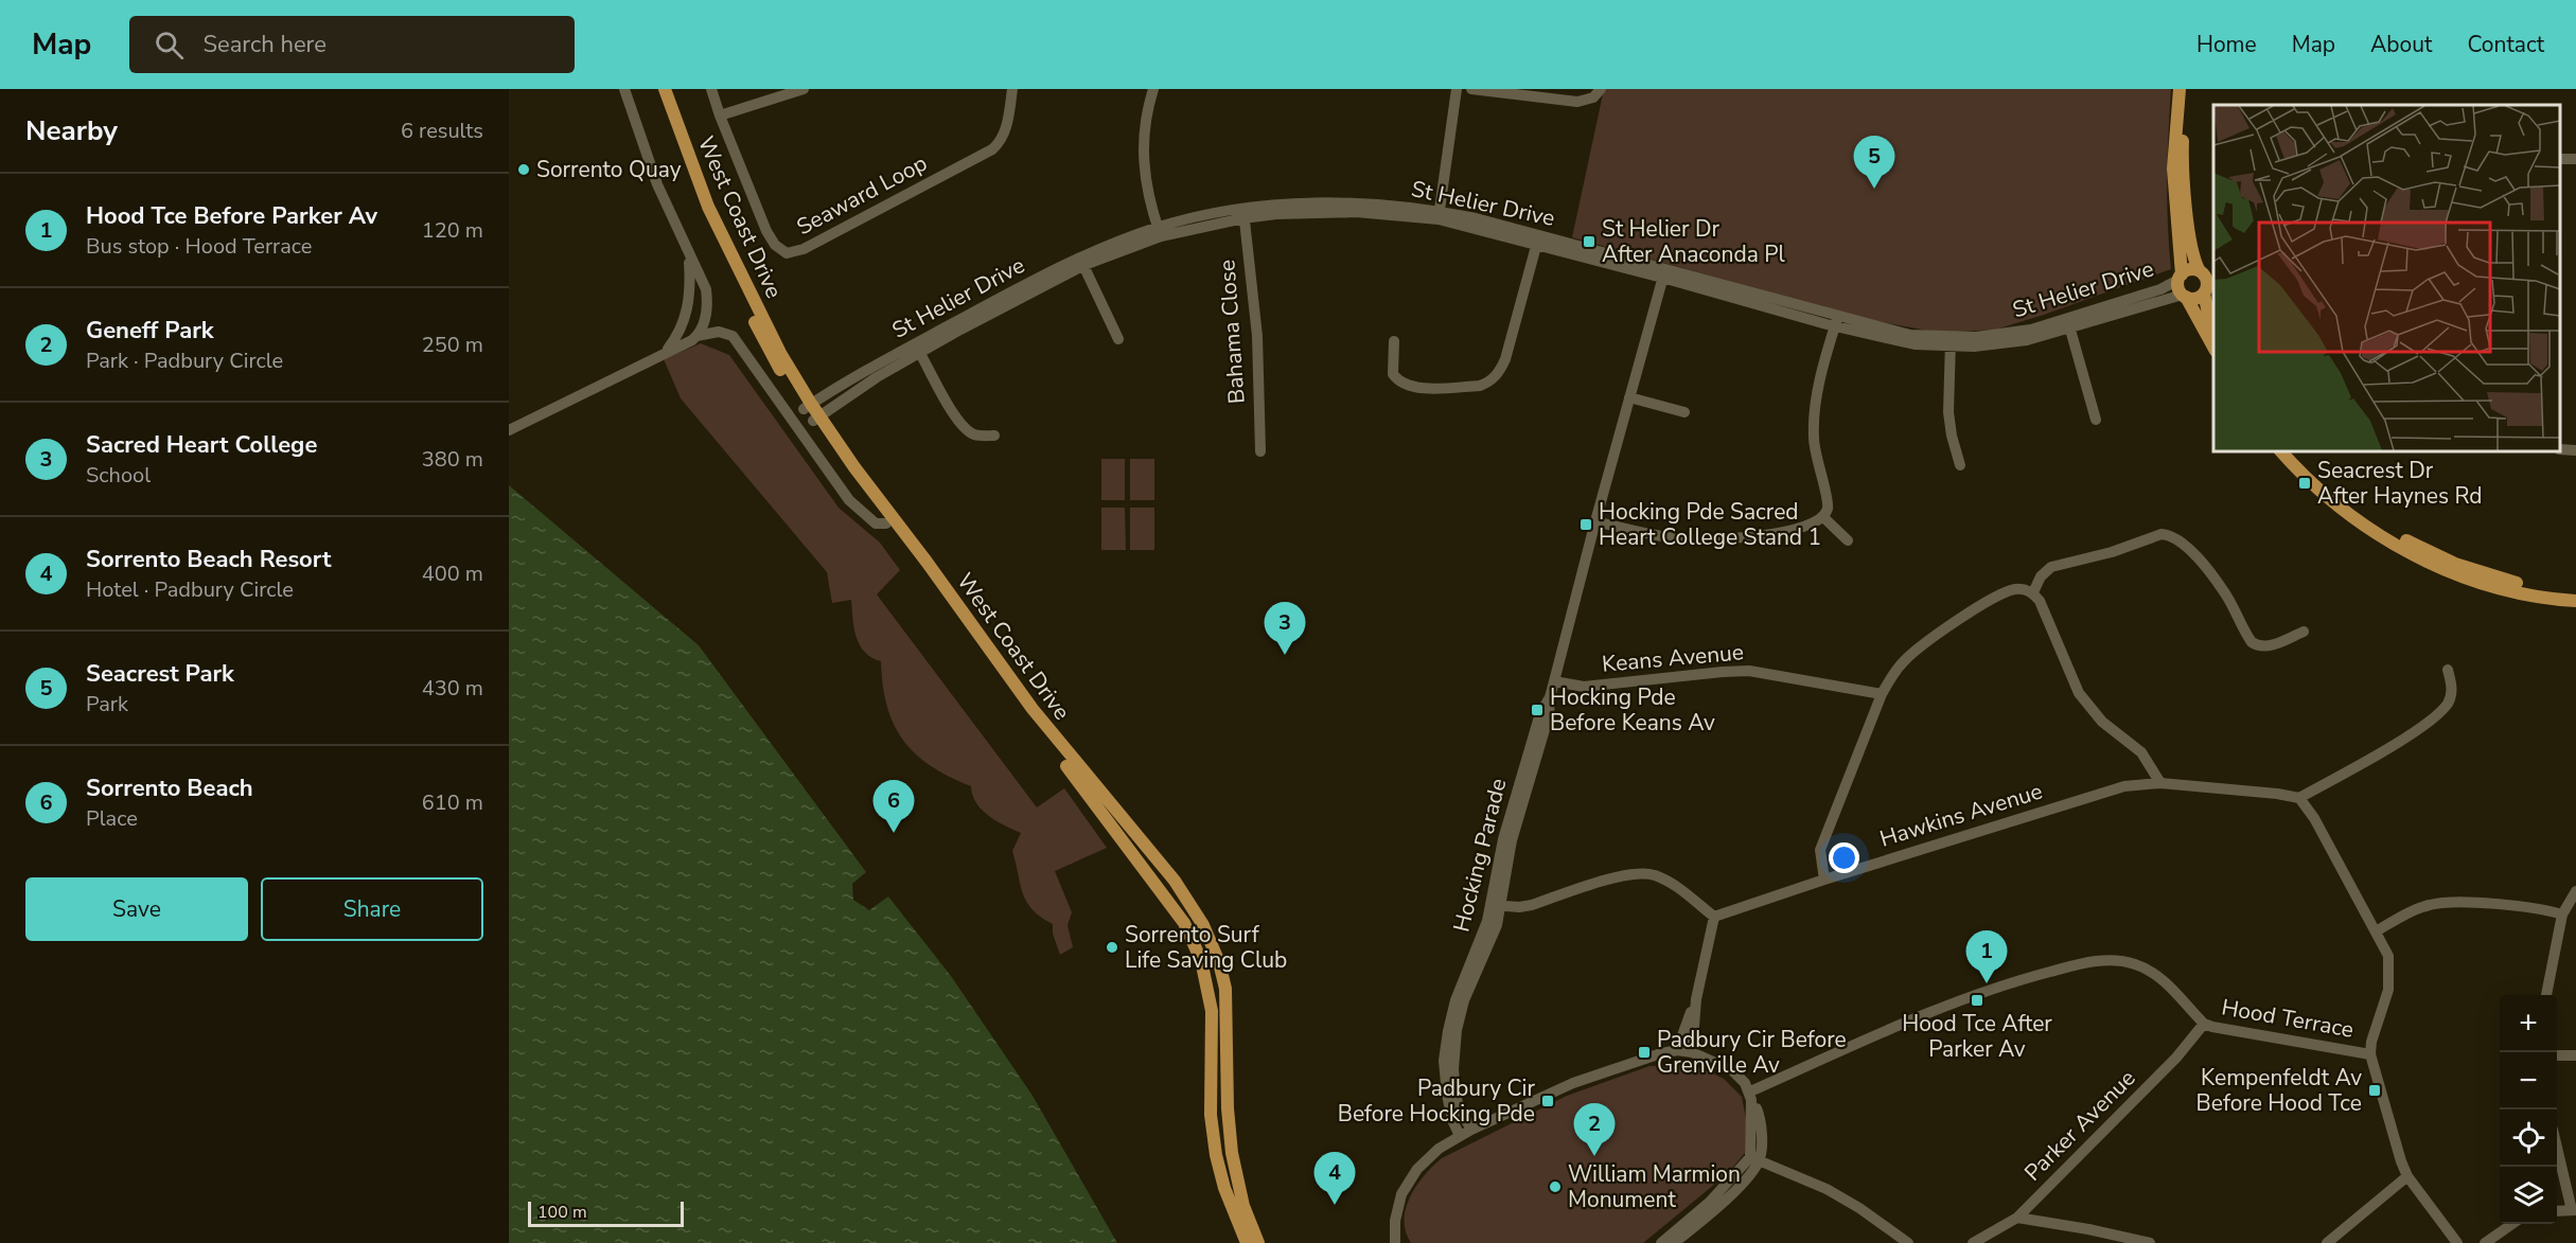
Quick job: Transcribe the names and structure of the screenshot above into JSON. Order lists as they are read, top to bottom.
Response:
{
  "streets": {
    "main road": ["West Coast Drive"],
    "street": [
      "Seaward Loop",
      "St Helier Drive",
      "Bahama Close",
      "Keans Avenue",
      "Hawkins Avenue",
      "Hocking Parade",
      "Hood Terrace",
      "Parker Avenue"
    ]
  },
  "crossings": [
    ["St Helier Drive", "West Coast Drive"],
    ["St Helier Drive", "Bahama Close"],
    ["St Helier Drive", "Hocking Parade"],
    ["Keans Avenue", "Hocking Parade"],
    ["Hood Terrace", "Parker Avenue"]
  ],
  "places": {
    "other": ["Sorrento Quay", "Sorrento Surf Life Saving Club", "William Marmion Monument"],
    "transit": [
      "St Helier Dr After Anaconda Pl",
      "Seacrest Dr After Haynes Rd",
      "Hocking Pde Sacred Heart College Stand 1",
      "Hocking Pde Before Keans Av",
      "Hood Tce After Parker Av",
      "Padbury Cir Before Grenville Av",
      "Kempenfeldt Av Before Hood Tce",
      "Padbury Cir Before Hocking Pde"
    ]
  },
  "scale_bar": "100 m",
  "page": {
    "header": "Map",
    "search": "Search here",
    "nav": [
      "Home",
      "Map",
      "About",
      "Contact"
    ],
    "heading": ["Nearby", "6 results"],
    "pins": [
      "5",
      "3",
      "6",
      "1",
      "2",
      "4"
    ],
    "list": [
      {
        "mark": "1",
        "name": "Hood Tce Before Parker Av",
        "note": "Bus stop · Hood Terrace",
        "value": "120 m"
      },
      {
        "mark": "2",
        "name": "Geneff Park",
        "note": "Park · Padbury Circle",
        "value": "250 m"
      },
      {
        "mark": "3",
        "name": "Sacred Heart College",
        "note": "School",
        "value": "380 m"
      },
      {
        "mark": "4",
        "name": "Sorrento Beach Resort",
        "note": "Hotel · Padbury Circle",
        "value": "400 m"
      },
      {
        "mark": "5",
        "name": "Seacrest Park",
        "note": "Park",
        "value": "430 m"
      },
      {
        "mark": "6",
        "name": "Sorrento Beach",
        "note": "Place",
        "value": "610 m"
      }
    ],
    "buttons": ["Save", "Share"],
    "map_buttons": ["+", "−"],
    "scale": "100 m"
  }
}
